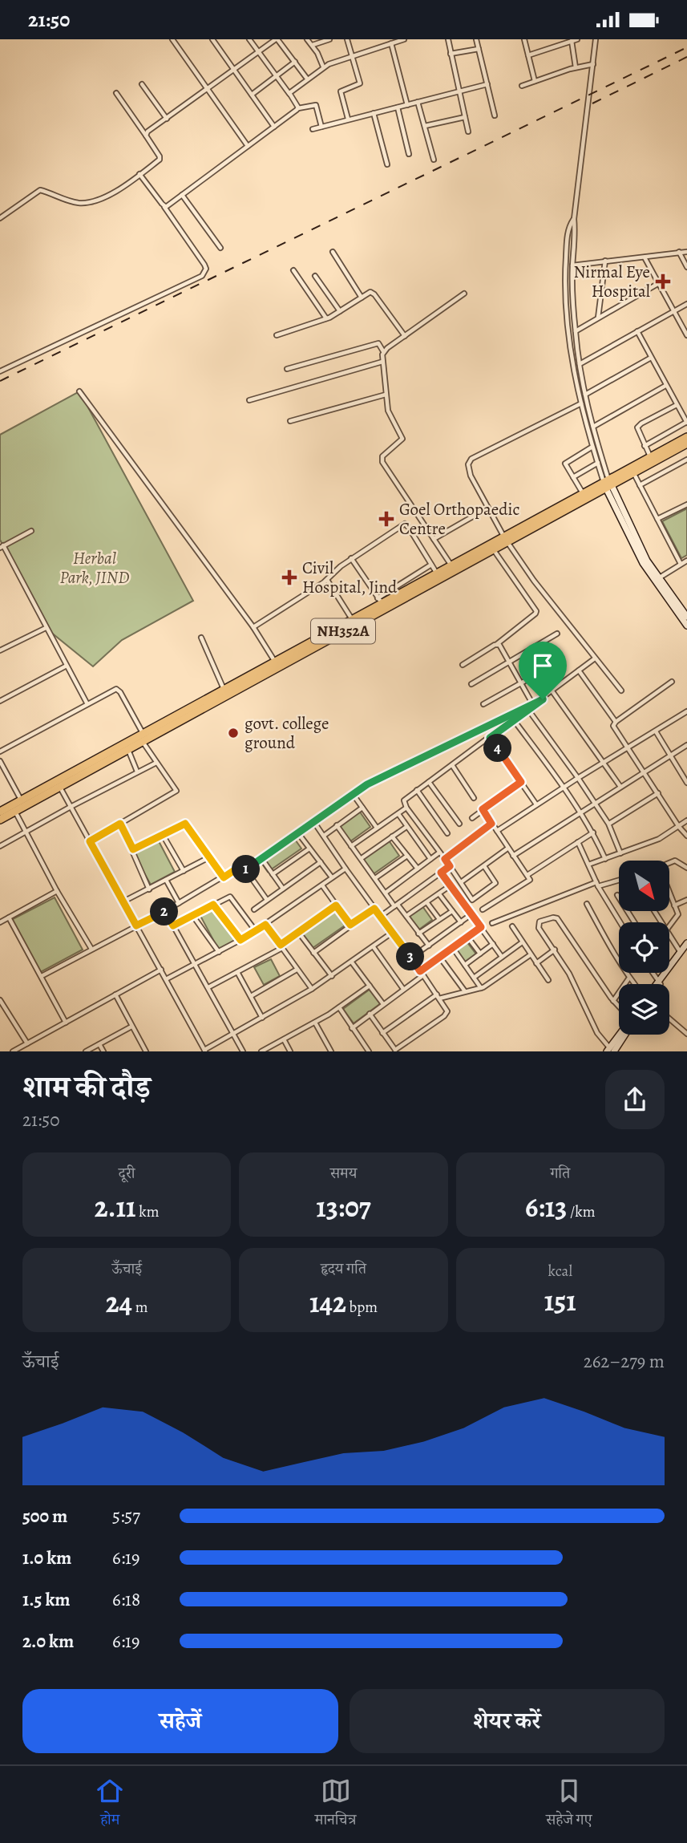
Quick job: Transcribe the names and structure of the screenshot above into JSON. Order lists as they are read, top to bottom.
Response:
{
  "streets": {
    "highway": ["NH352A"]
  },
  "parks": ["Herbal Park, JIND"],
  "places": {
    "health": ["Nirmal Eye Hospital", "Goel Orthopaedic Centre", "Civil Hospital, Jind"],
    "other": ["govt. college ground"]
  },
  "north": "bottom right",
  "page": {
    "status": "21:50",
    "pins": [
      "4",
      "1",
      "2",
      "3"
    ],
    "heading": ["शाम की दौड़", "21:50"],
    "stats": [
      ["दूरी", "2.11 km"],
      ["समय", "13:07"],
      ["गति", "6:13 /km"],
      ["ऊँचाई", "24 m"],
      ["हृदय गति", "142 bpm"],
      ["kcal", "151"]
    ],
    "chart": ["ऊँचाई", "262–279 m"],
    "list": [
      {
        "name": "500 m",
        "note": "5:57"
      },
      {
        "name": "1.0 km",
        "note": "6:19"
      },
      {
        "name": "1.5 km",
        "note": "6:18"
      },
      {
        "name": "2.0 km",
        "note": "6:19"
      }
    ],
    "buttons": ["सहेजें", "शेयर करें"],
    "tabs": ["होम", "मानचित्र", "सहेजे गए"]
  }
}
